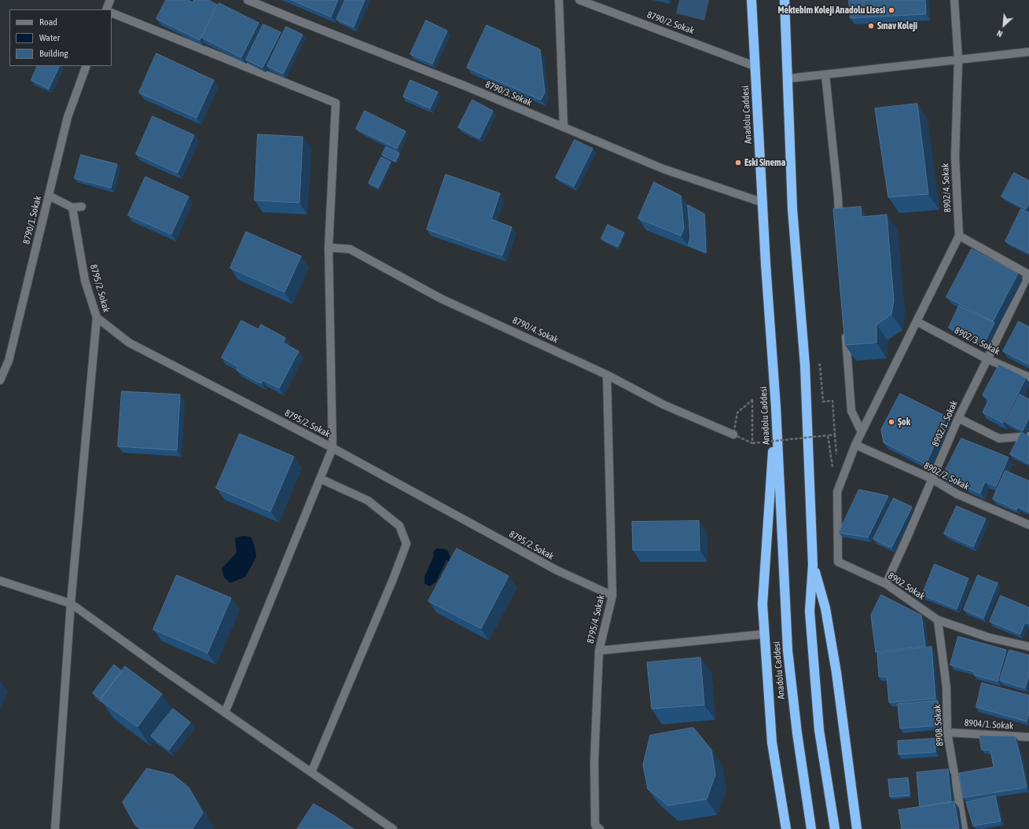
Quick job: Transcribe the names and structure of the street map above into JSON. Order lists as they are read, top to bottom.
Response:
{
  "streets": {
    "highway": ["Anadolu Caddesi"],
    "street": [
      "8790/2. Sokak",
      "8790/3. Sokak",
      "8902/4. Sokak",
      "8790/1. Sokak",
      "8795/2. Sokak",
      "8790/4. Sokak",
      "8902/3. Sokak",
      "8902/1. Sokak",
      "8902/2. Sokak",
      "8902. Sokak",
      "8795/4. Sokak",
      "8904/1. Sokak",
      "8908. Sokak"
    ]
  },
  "crossings": [
    ["8790/2. Sokak", "Anadolu Caddesi"],
    ["8790/3. Sokak", "Anadolu Caddesi"],
    ["8795/2. Sokak", "8795/4. Sokak"],
    ["8790/4. Sokak", "8795/4. Sokak"],
    ["8902/3. Sokak", "8902/1. Sokak"],
    ["8902/1. Sokak", "8902/2. Sokak"],
    ["8902/1. Sokak", "8902. Sokak"],
    ["8902/2. Sokak", "8902. Sokak"],
    ["8902. Sokak", "8908. Sokak"],
    ["8904/1. Sokak", "8908. Sokak"]
  ],
  "places": [
    "Mektebim Koleji Anadolu Lisesi",
    "Sınav Koleji",
    "Eski Sinema",
    "Şok"
  ],
  "legend": ["Road", "Water", "Building"],
  "north": "bottom left"
}
